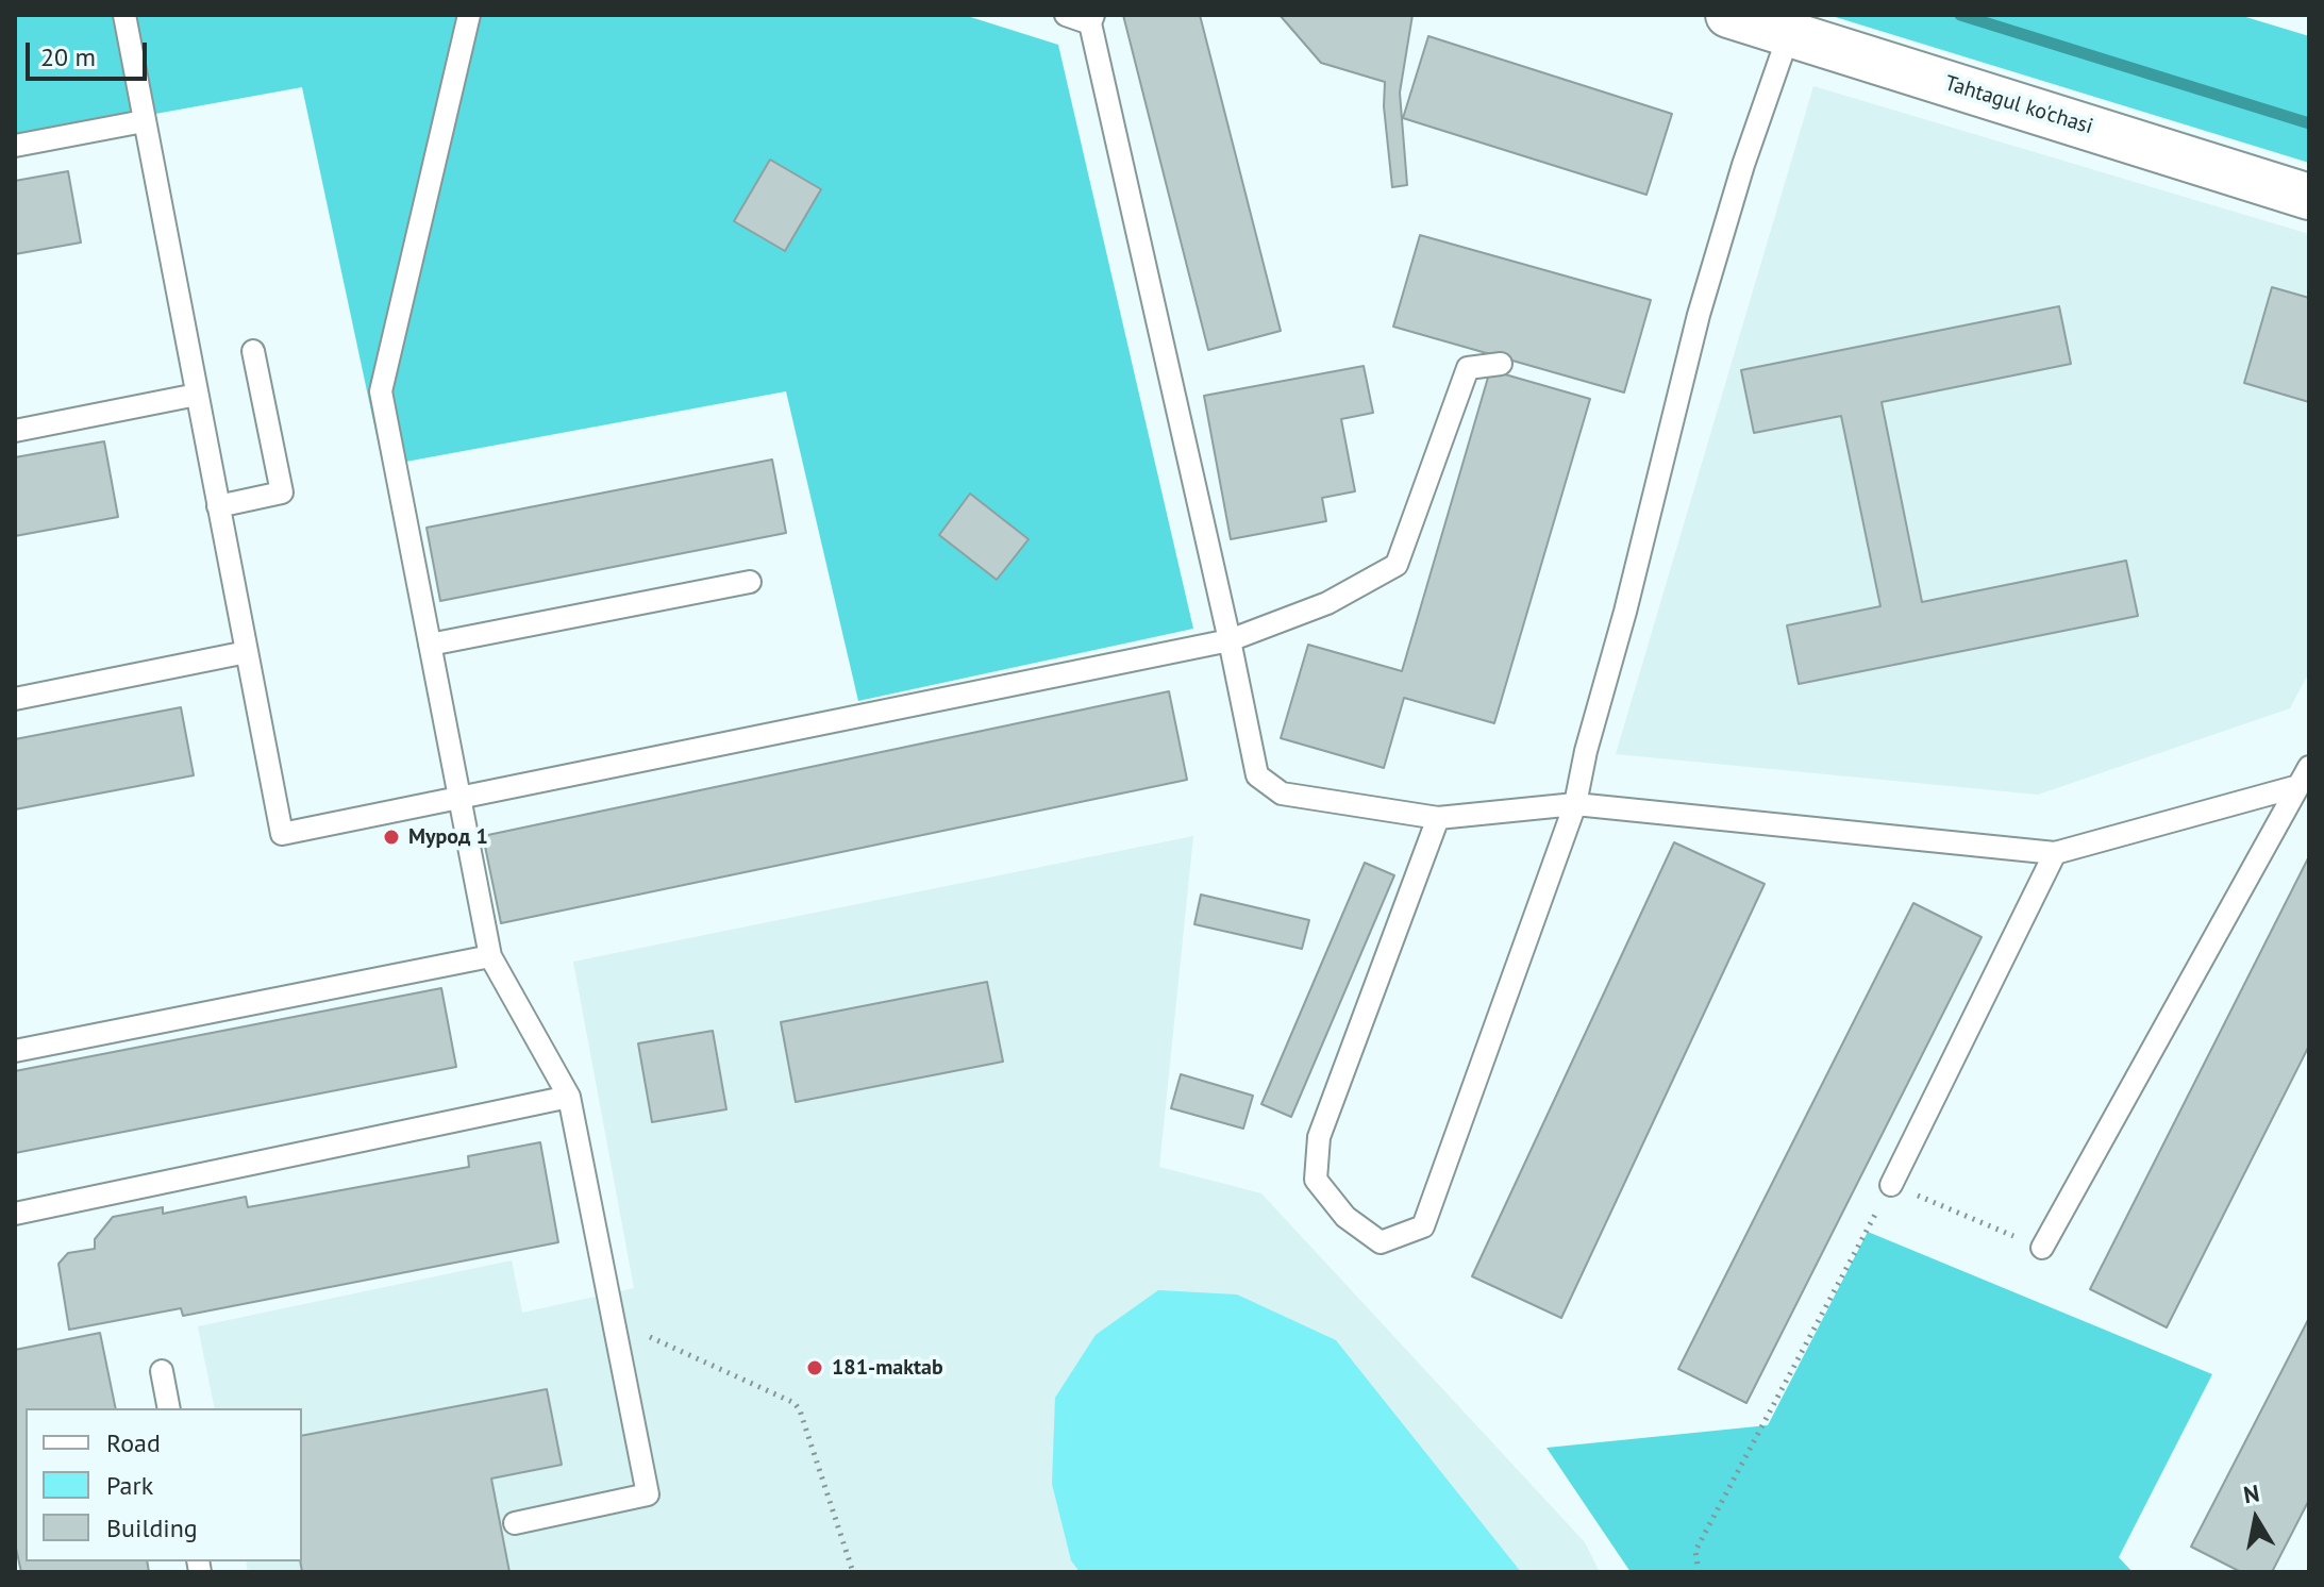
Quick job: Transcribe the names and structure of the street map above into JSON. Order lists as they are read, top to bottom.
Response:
{
  "streets": {
    "street": ["Tahtagul ko'chasi"]
  },
  "places": ["Мурод 1", "181-maktab"],
  "legend": ["Road", "Park", "Building"],
  "scale_bar": "20 m",
  "north": "top"
}
